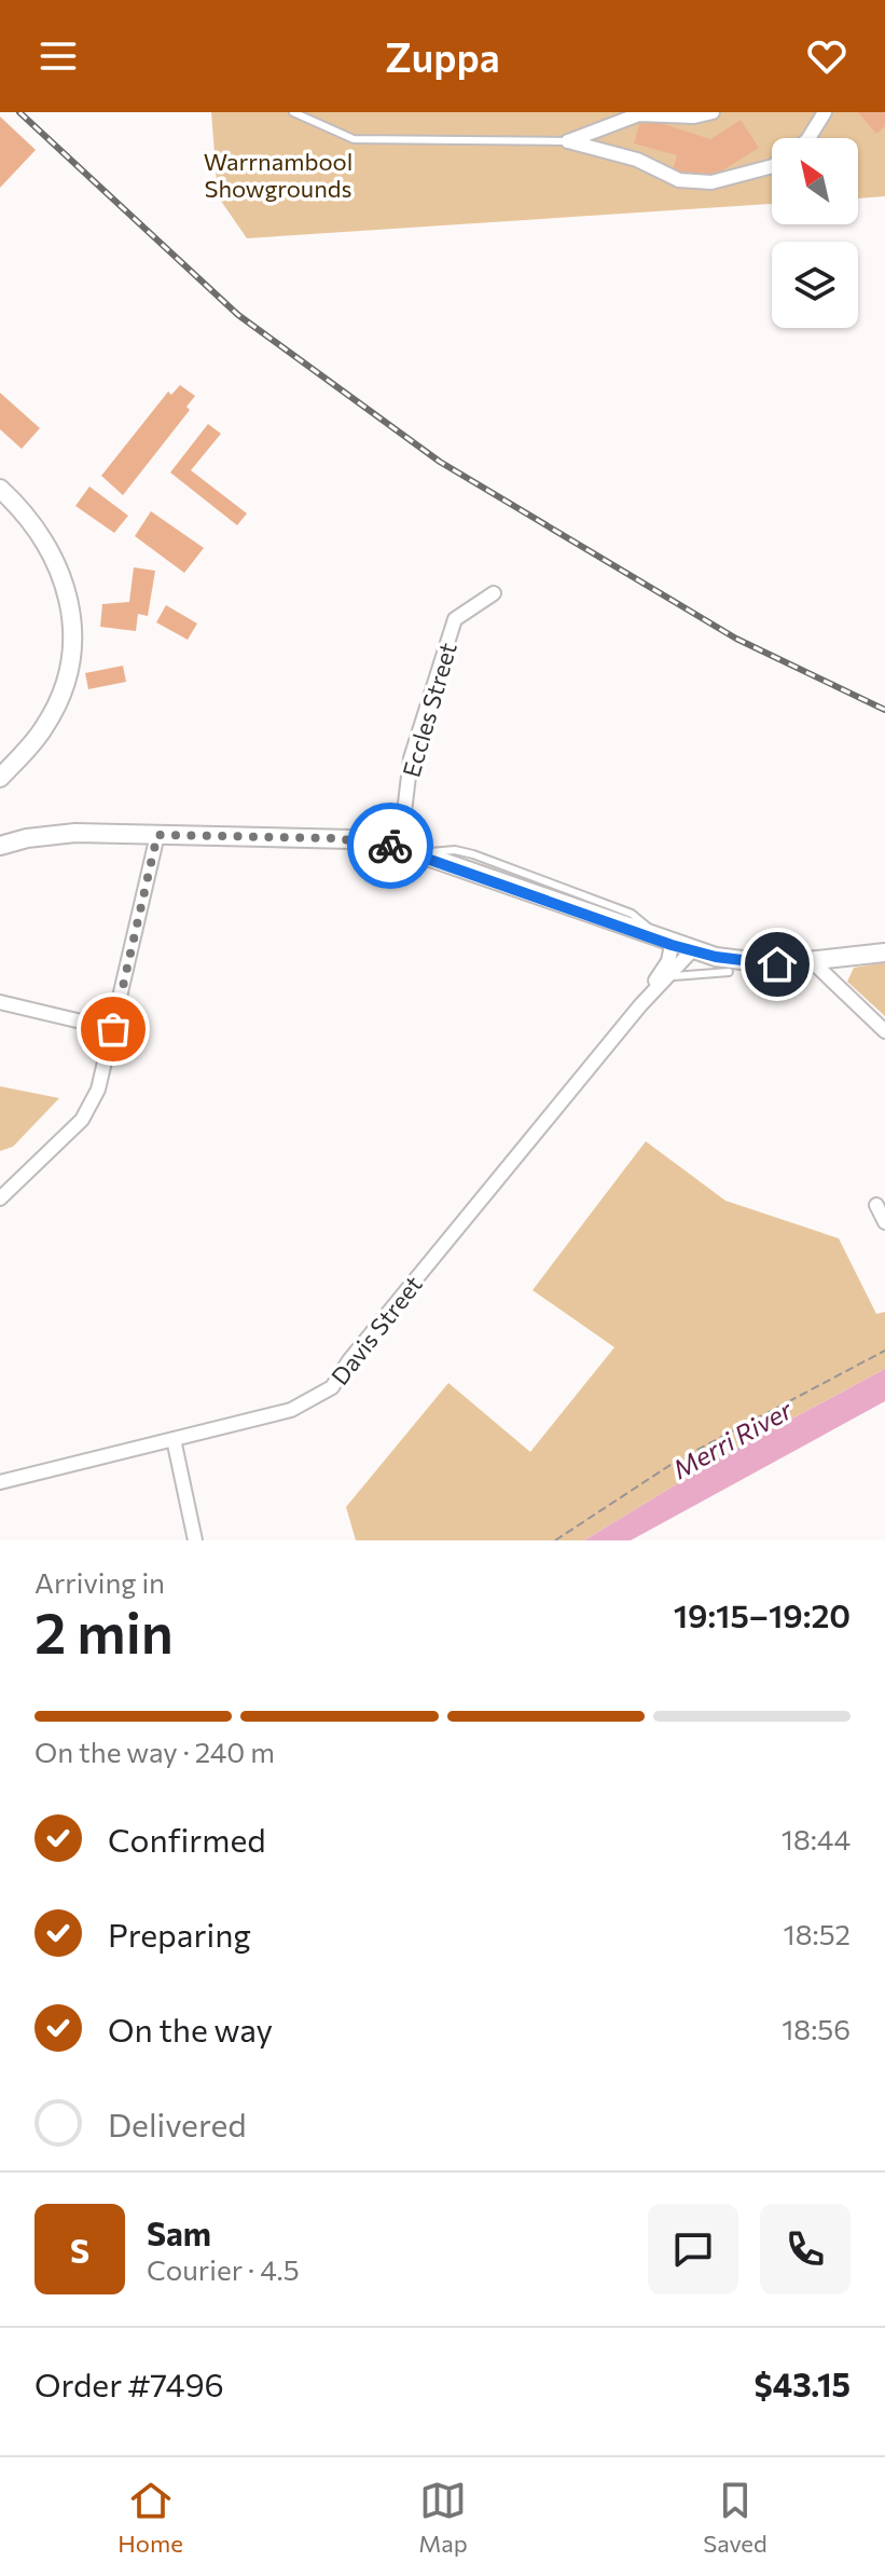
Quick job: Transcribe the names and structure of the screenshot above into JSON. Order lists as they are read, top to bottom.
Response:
{
  "streets": {
    "street": ["Eccles Street", "Davis Street"]
  },
  "water": ["Merri River"],
  "parks": ["Warrnambool Showgrounds"],
  "north": "top left",
  "page": {
    "header": "Zuppa",
    "heading": ["2 min", "Arriving in", "19:15–19:20"],
    "panel": [
      "Sam",
      "Courier · 4.5",
      "Order #7496",
      "$43.15"
    ],
    "bar": "On the way · 240 m",
    "list": [
      ["Confirmed", "18:44"],
      ["Preparing", "18:52"],
      ["On the way", "18:56"],
      "Delivered"
    ],
    "round": "S",
    "tabs": ["Home", "Map", "Saved"]
  }
}
